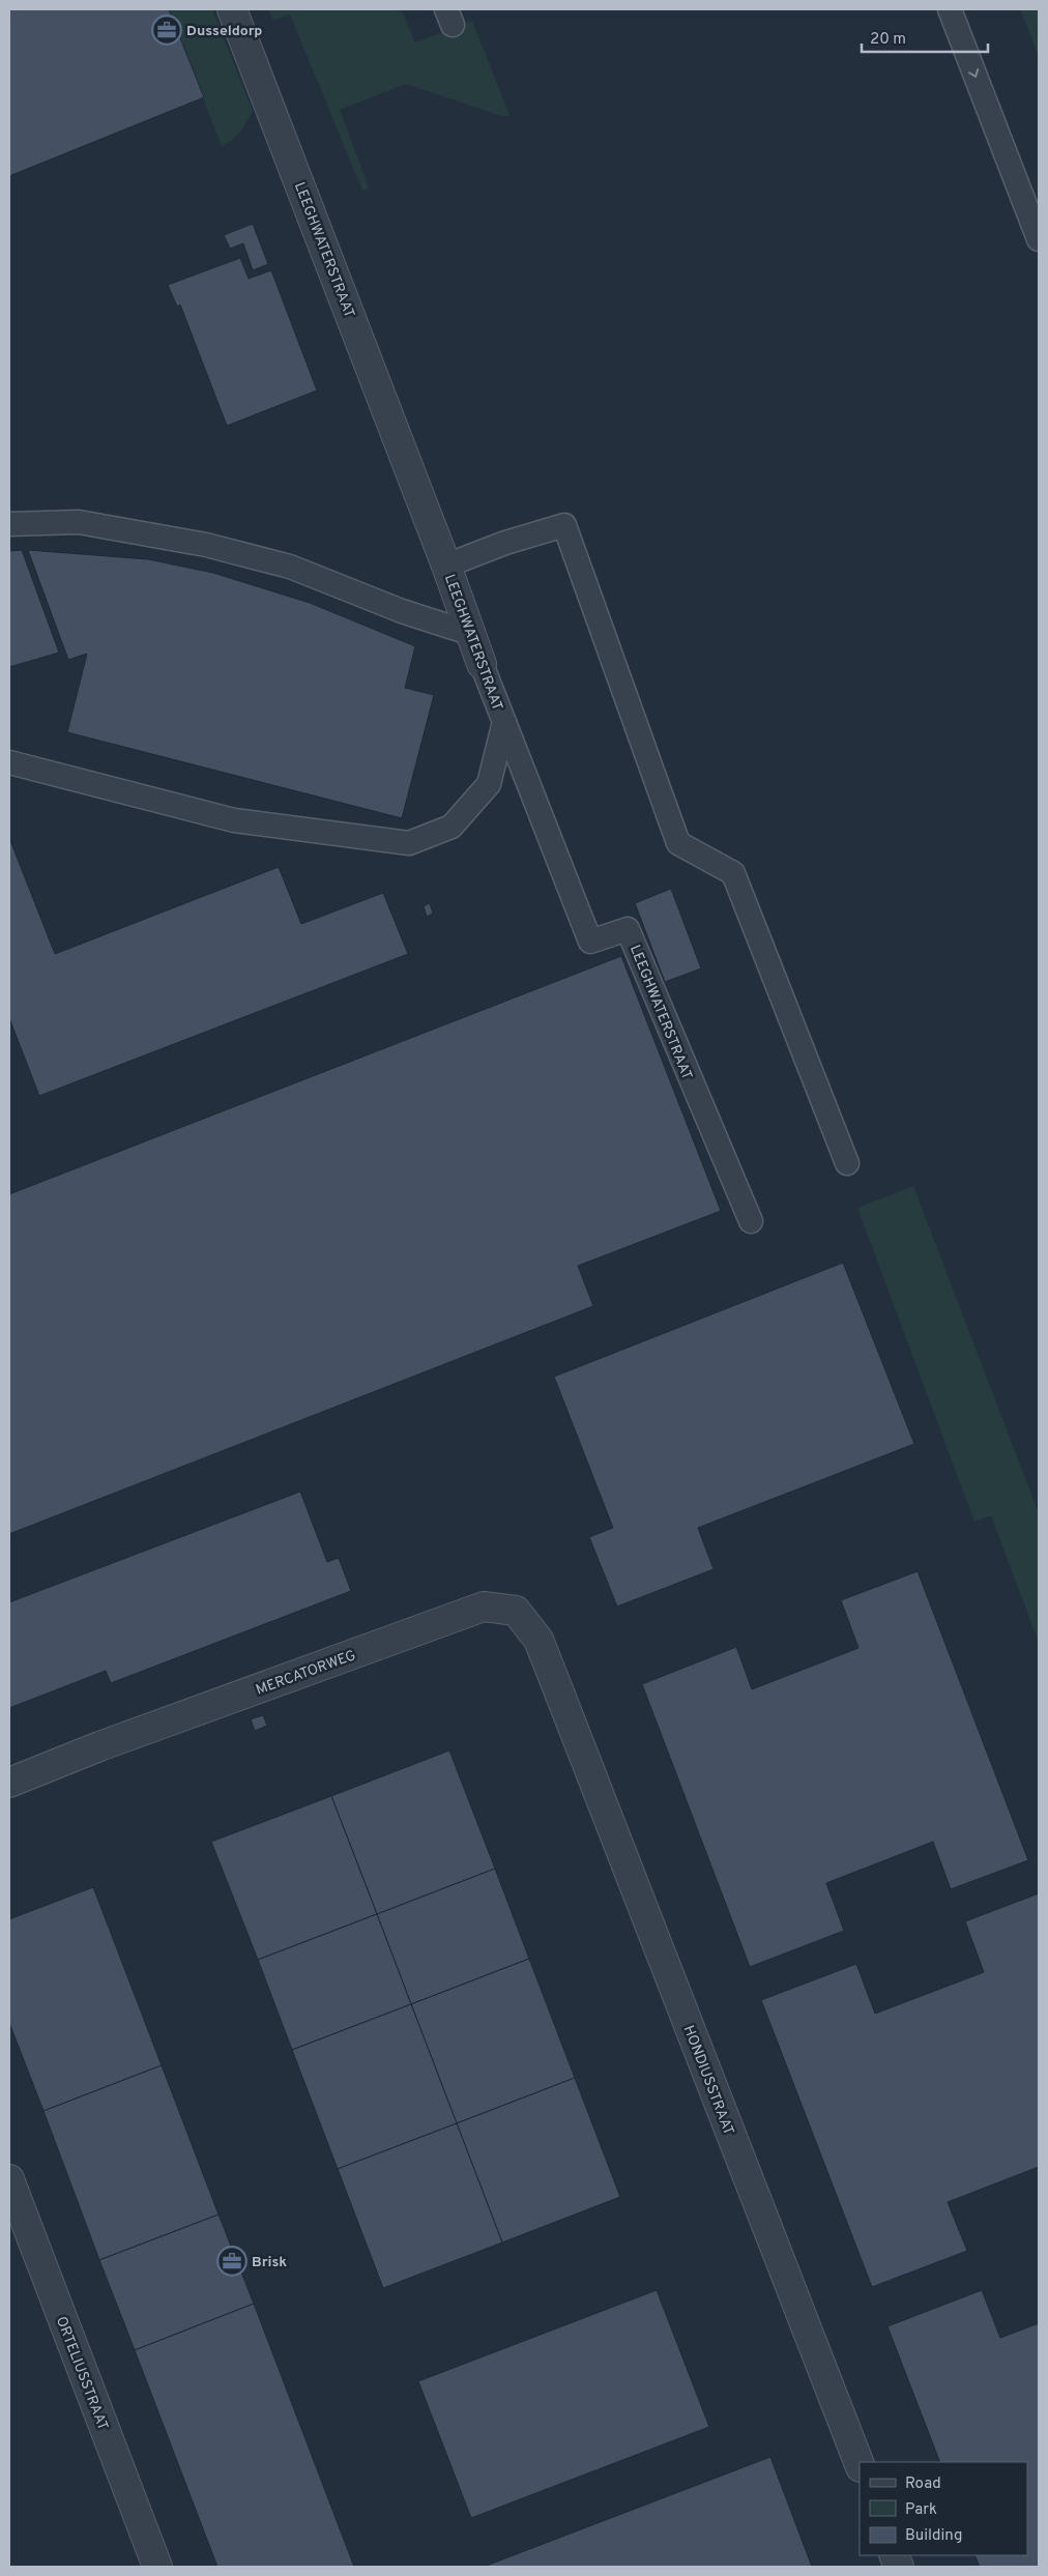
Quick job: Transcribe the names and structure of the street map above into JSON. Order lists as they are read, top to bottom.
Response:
{
  "streets": {
    "street": [
      "LEEGHWATERSTRAAT",
      "MERCATORWEG",
      "HONDIUSSTRAAT",
      "ORTELIUSSTRAAT"
    ]
  },
  "crossings": [
    ["MERCATORWEG", "HONDIUSSTRAAT"]
  ],
  "places": {
    "office": ["Dusseldorp", "Brisk"]
  },
  "legend": ["Road", "Park", "Building"],
  "scale_bar": "20 m"
}
